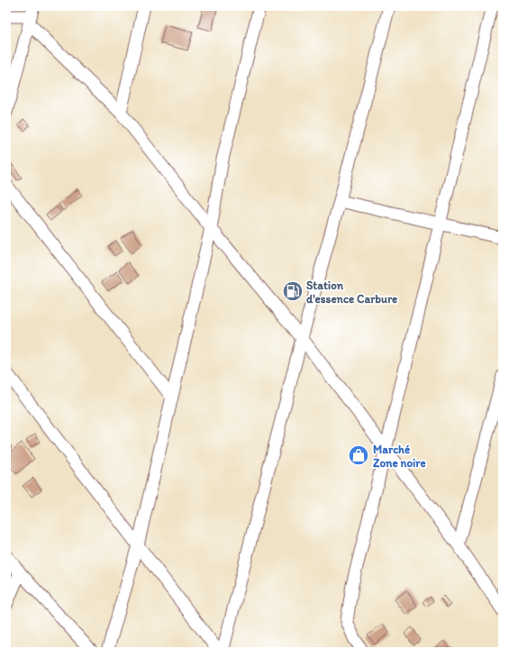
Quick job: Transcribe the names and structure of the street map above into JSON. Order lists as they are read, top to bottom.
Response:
{
  "places": {
    "fuel station": ["Station d'essence Carbure"],
    "shop": ["Marché Zone noire"]
  }
}
